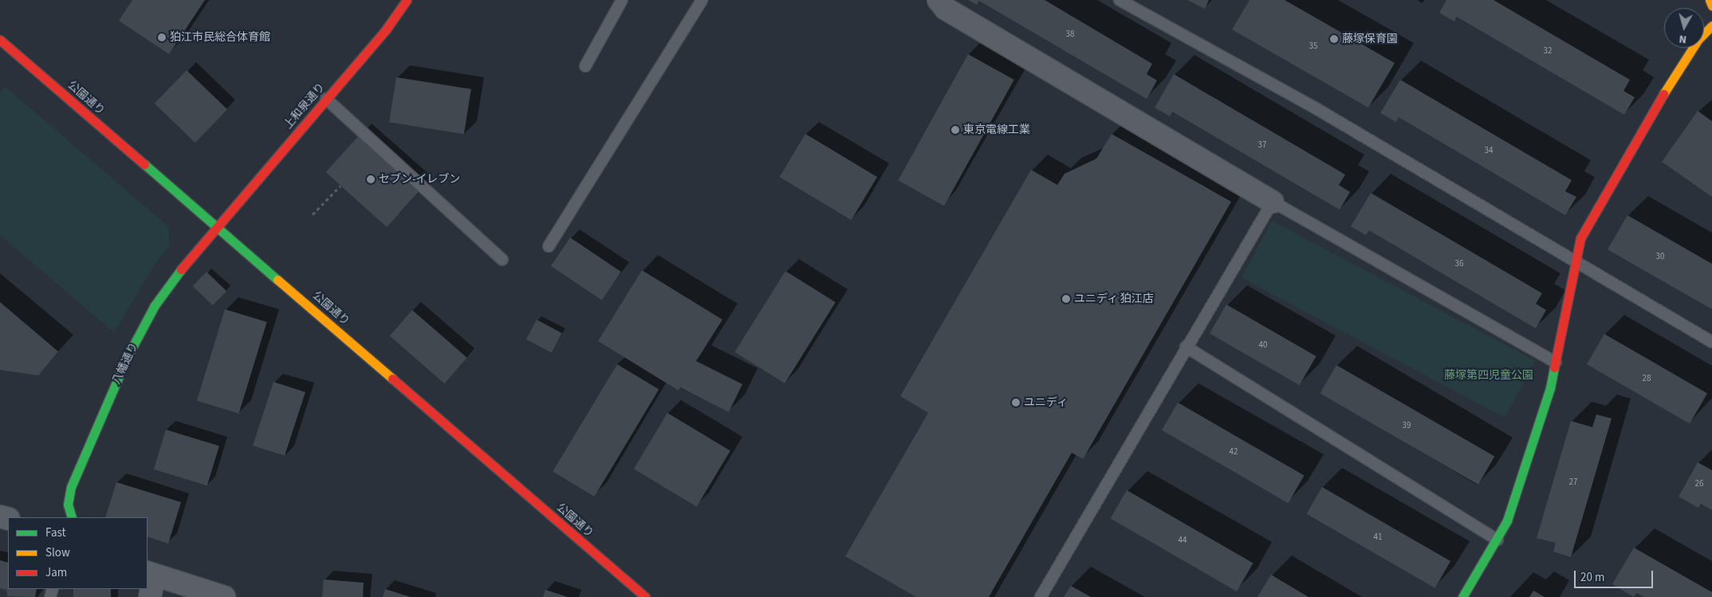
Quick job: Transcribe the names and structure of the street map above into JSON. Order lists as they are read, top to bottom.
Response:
{
  "streets": {
    "street": ["公園通り", "上和泉通り", "八幡通り"]
  },
  "crossings": [
    ["公園通り", "上和泉通り"],
    ["公園通り", "八幡通り"],
    ["上和泉通り", "八幡通り"]
  ],
  "parks": ["藤塚第四児童公園"],
  "places": [
    "狛江市民総合体育館",
    "藤塚保育園",
    "東京電線工業",
    "セブン-イレブン",
    "ユニディ 狛江店",
    "ユニディ"
  ],
  "house_numbers": [
    "38",
    "35",
    "32",
    "37",
    "34",
    "30",
    "36",
    "40",
    "28",
    "39",
    "42",
    "27",
    "26",
    "41",
    "44"
  ],
  "legend": ["Fast", "Slow", "Jam"],
  "scale_bar": "20 m",
  "north": "bottom"
}
